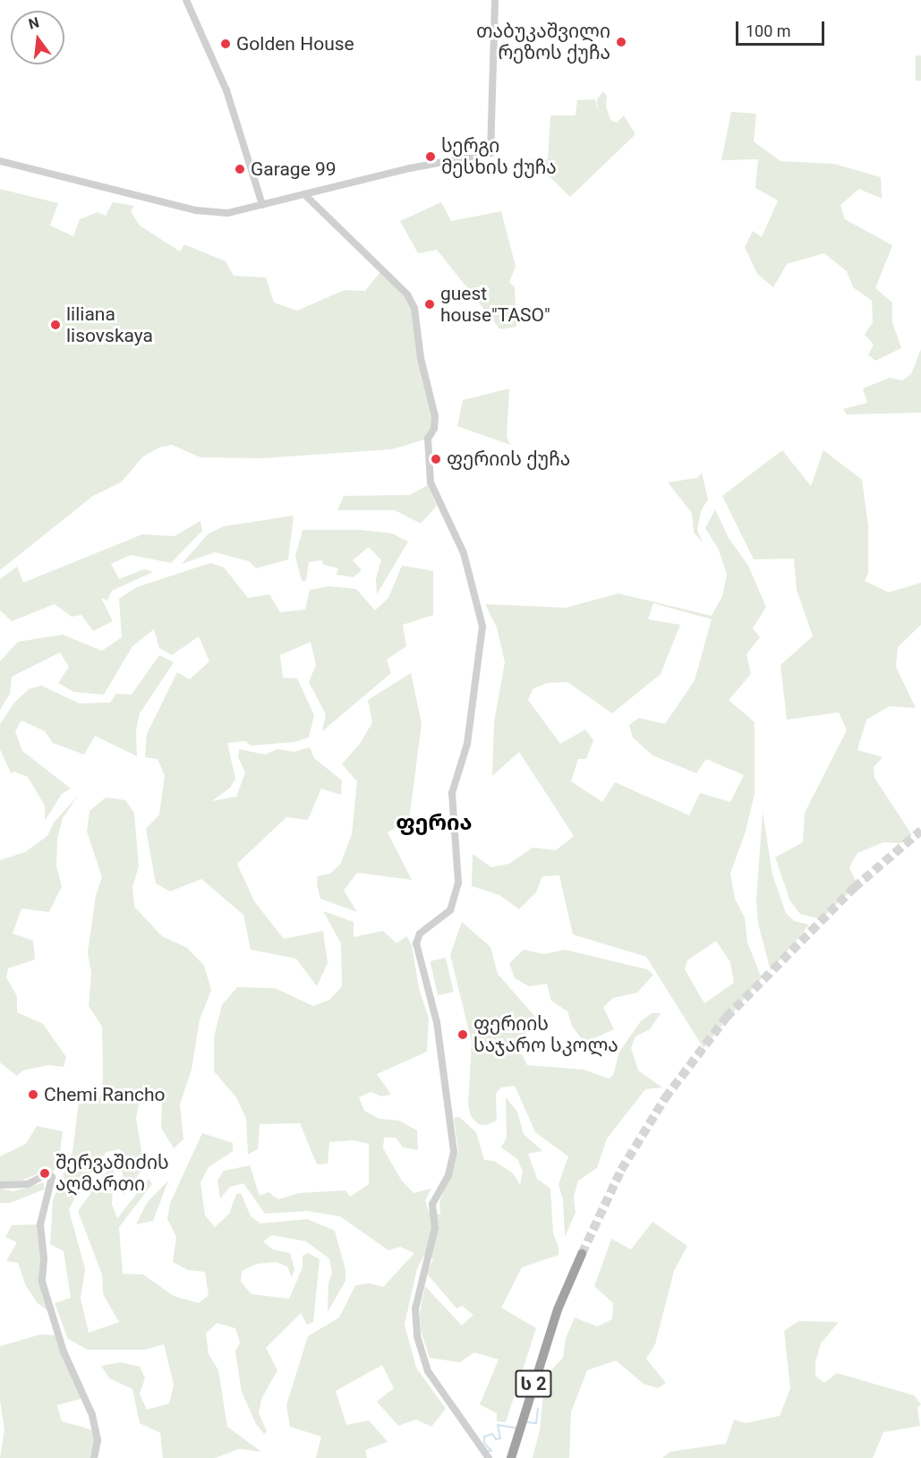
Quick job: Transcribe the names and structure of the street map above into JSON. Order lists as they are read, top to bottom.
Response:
{
  "streets": {
    "highway": ["ს 2"]
  },
  "districts": ["ფერია"],
  "places": [
    "თაბუკაშვილი რეზოს ქუჩა",
    "Golden House",
    "სერგი მესხის ქუჩა",
    "Garage 99",
    "guest house\"TASO\"",
    "liliana lisovskaya",
    "ფერიის ქუჩა",
    "ფერიის საჯარო სკოლა",
    "Chemi Rancho",
    "შერვაშიძის აღმართი"
  ],
  "scale_bar": "100 m",
  "north": "top"
}
